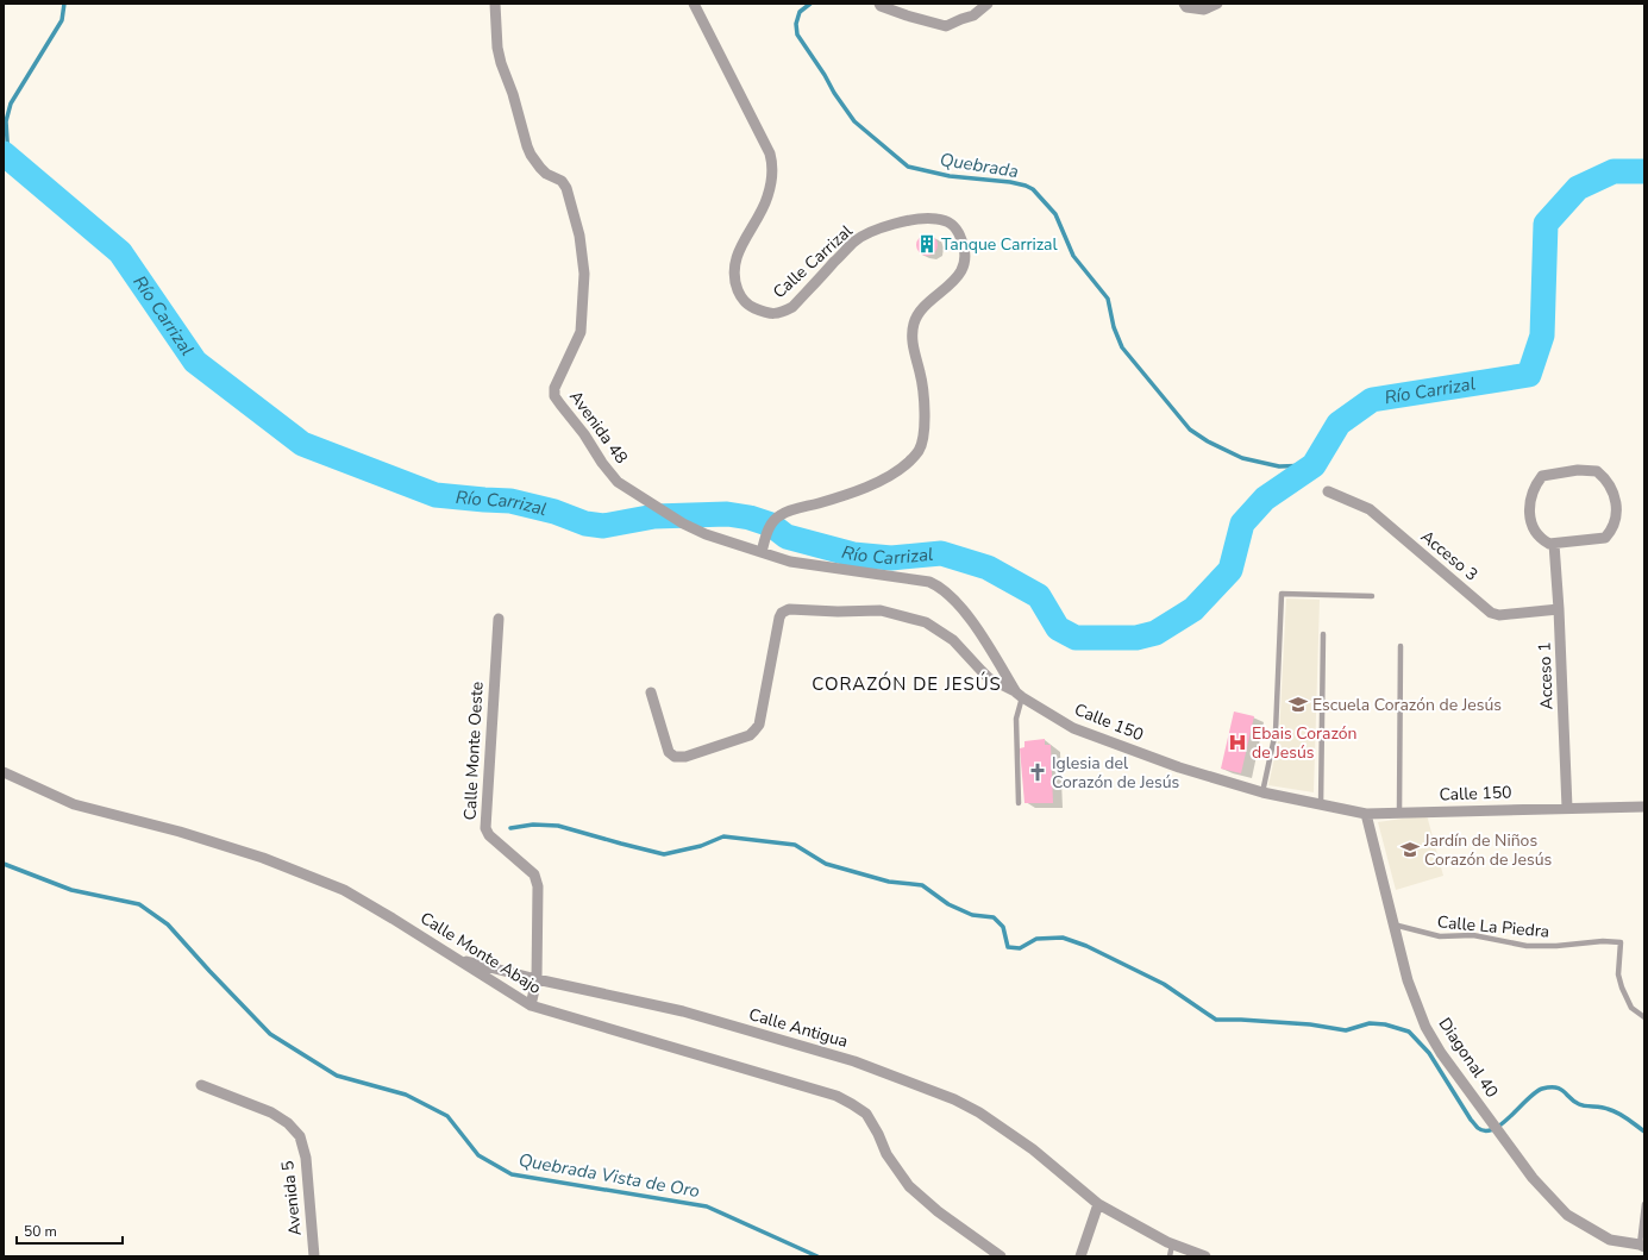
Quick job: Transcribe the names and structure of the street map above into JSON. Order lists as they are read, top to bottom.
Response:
{
  "streets": {
    "street": [
      "Calle Carrizal",
      "Avenida 48",
      "Acceso 3",
      "Acceso 1",
      "Calle 150",
      "Calle Monte Oeste",
      "Calle Monte Abajo",
      "Calle Antigua",
      "Diagonal 40",
      "Avenida 5"
    ],
    "lane": ["Calle La Piedra"]
  },
  "crossings": [
    ["Calle Carrizal", "Avenida 48"],
    ["Calle Carrizal", "Calle 150"],
    ["Avenida 48", "Calle 150"],
    ["Acceso 3", "Acceso 1"],
    ["Acceso 1", "Calle 150"],
    ["Calle 150", "Diagonal 40"],
    ["Calle Monte Oeste", "Calle Monte Abajo"],
    ["Calle Monte Oeste", "Calle Antigua"],
    ["Calle La Piedra", "Diagonal 40"],
    ["Calle Monte Abajo", "Calle Antigua"]
  ],
  "districts": ["CORAZÓN DE JESÚS"],
  "water": ["Quebrada", "Río Carrizal", "Quebrada Vista de Oro"],
  "places": {
    "building": ["Tanque Carrizal"],
    "school or university": ["Escuela Corazón de Jesús", "Jardín de Niños Corazón de Jesús"],
    "hospital": ["Ebais Corazón de Jesús"],
    "church": ["Iglesia del Corazón de Jesús"]
  },
  "scale_bar": "50 m"
}
